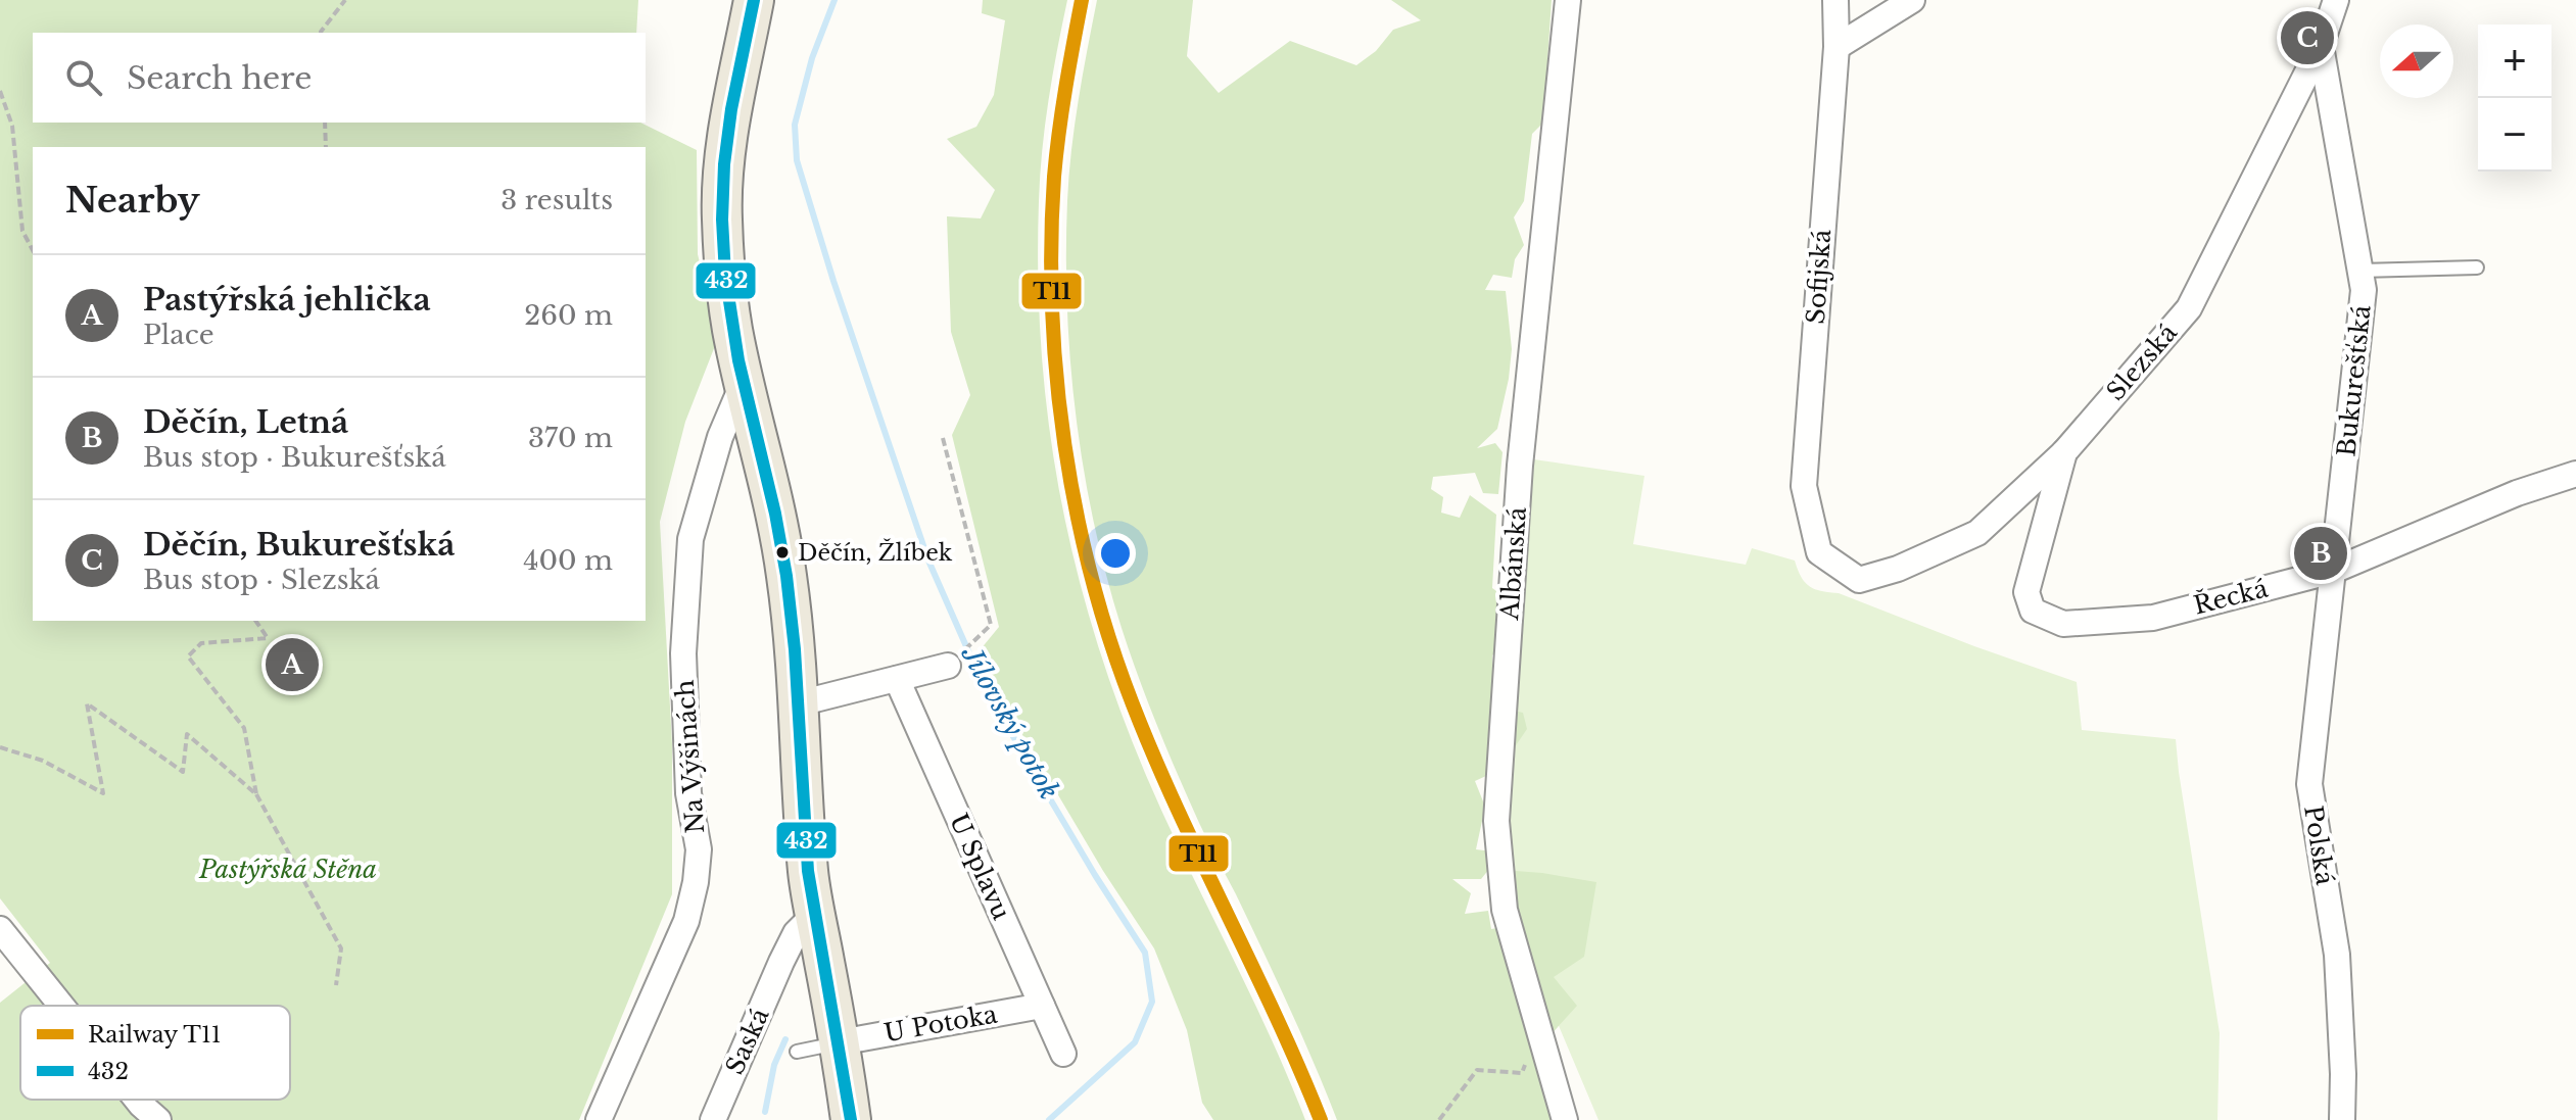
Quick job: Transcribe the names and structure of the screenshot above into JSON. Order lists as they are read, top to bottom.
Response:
{
  "streets": {
    "street": [
      "Sofijská",
      "Slezská",
      "Bukurešťská",
      "Albánská",
      "Řecká",
      "Na Výšinách",
      "Polská",
      "U Splavu",
      "U Potoka",
      "Saská"
    ]
  },
  "crossings": [
    ["Sofijská", "Slezská"],
    ["Slezská", "Bukurešťská"],
    ["Slezská", "Řecká"],
    ["Bukurešťská", "Řecká"],
    ["Bukurešťská", "Polská"],
    ["Řecká", "Polská"],
    ["U Splavu", "U Potoka"]
  ],
  "water": ["Jílovský potok"],
  "parks": ["Pastýřská Stěna"],
  "places": ["Děčín, Žlíbek"],
  "lines": ["rail line T11", "transit line 432"],
  "legend": ["Railway T11", "432"],
  "north": "left",
  "page": {
    "pins": ["C", "B", "A"],
    "map_buttons": ["+", "−"],
    "search": "Search here",
    "heading": ["Nearby", "3 results"],
    "list": [
      {
        "mark": "A",
        "name": "Pastýřská jehlička",
        "note": "Place",
        "value": "260 m"
      },
      {
        "mark": "B",
        "name": "Děčín, Letná",
        "note": "Bus stop · Bukurešťská",
        "value": "370 m"
      },
      {
        "mark": "C",
        "name": "Děčín, Bukurešťská",
        "note": "Bus stop · Slezská",
        "value": "400 m"
      }
    ]
  }
}
